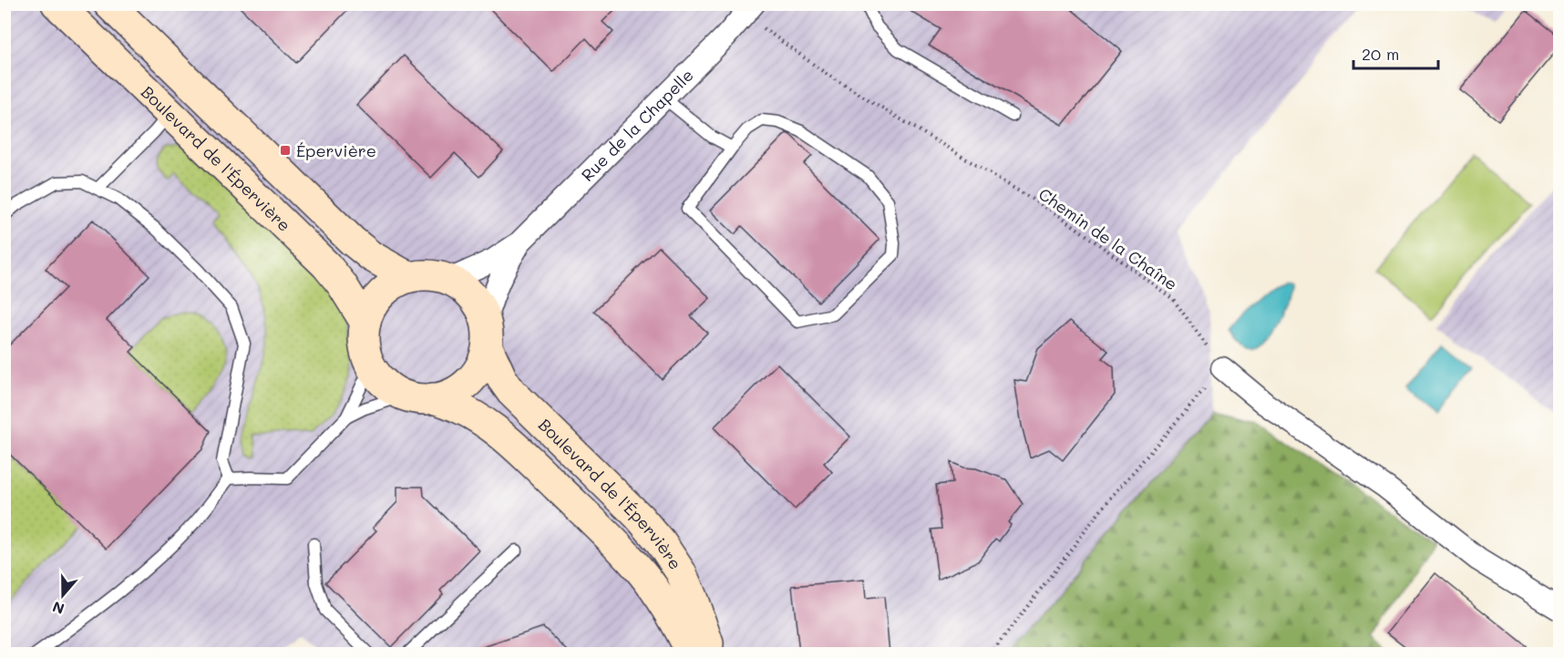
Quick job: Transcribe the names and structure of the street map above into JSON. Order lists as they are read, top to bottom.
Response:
{
  "streets": {
    "street": ["Rue de la Chapelle", "Boulevard de l'Épervière"],
    "path": ["Chemin de la Chaîne"]
  },
  "crossings": [
    ["Rue de la Chapelle", "Boulevard de l'Épervière"],
    ["Rue de la Chapelle", "Chemin de la Chaîne"]
  ],
  "places": {
    "transit": ["Épervière"]
  },
  "scale_bar": "20 m",
  "north": "bottom"
}
